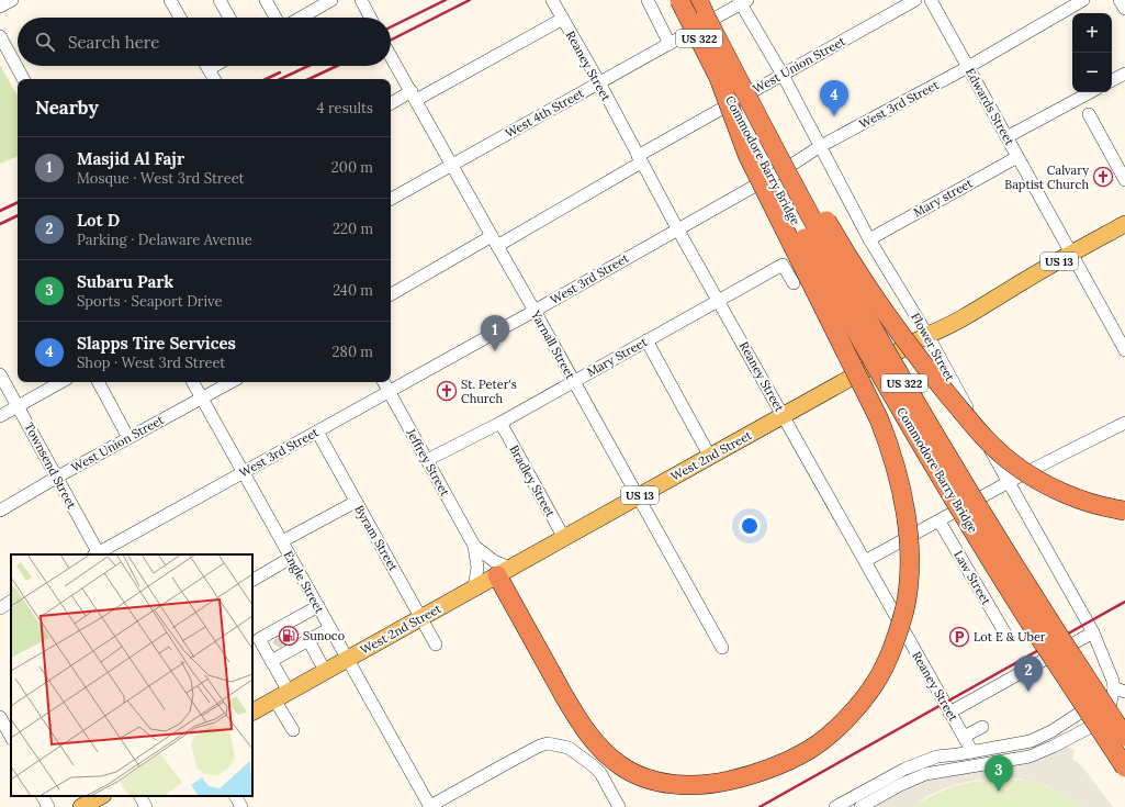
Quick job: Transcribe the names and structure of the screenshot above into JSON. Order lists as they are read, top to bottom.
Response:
{
  "streets": {
    "highway": ["US 322", "Commodore Barry Bridge"],
    "main road": ["US 13", "West 2nd Street"],
    "street": [
      "West Union Street",
      "Reaney Street",
      "West 3rd Street",
      "Edwards Street",
      "West 4th Street",
      "Mary street",
      "Yarnall Street",
      "Flower Street",
      "Mary Street",
      "Jeffrey Street",
      "Townsend Street",
      "Bradley Street",
      "Byram Street",
      "Law Street",
      "Engle Street"
    ]
  },
  "crossings": [
    ["West Union Street", "Reaney Street"],
    ["West Union Street", "Yarnall Street"],
    ["West Union Street", "Flower Street"],
    ["West Union Street", "Townsend Street"],
    ["West Union Street", "Engle Street"],
    ["Reaney Street", "West 3rd Street"],
    ["Reaney Street", "West 4th Street"],
    ["Reaney Street", "Mary Street"],
    ["Reaney Street", "West 2nd Street"],
    ["West 3rd Street", "Edwards Street"],
    ["West 3rd Street", "Yarnall Street"],
    ["West 3rd Street", "Flower Street"],
    ["West 3rd Street", "Jeffrey Street"],
    ["West 3rd Street", "Townsend Street"],
    ["West 3rd Street", "Byram Street"],
    ["West 3rd Street", "Engle Street"],
    ["Edwards Street", "Mary street"],
    ["Edwards Street", "West 2nd Street"],
    ["West 4th Street", "Yarnall Street"],
    ["West 4th Street", "Flower Street"],
    ["Mary street", "Flower Street"],
    ["Yarnall Street", "Mary Street"],
    ["Yarnall Street", "West 2nd Street"],
    ["Flower Street", "West 2nd Street"],
    ["Mary Street", "Jeffrey Street"],
    ["Mary Street", "Bradley Street"],
    ["West 2nd Street", "Bradley Street"],
    ["West 2nd Street", "Byram Street"],
    ["West 2nd Street", "Engle Street"]
  ],
  "places": {
    "church": ["Calvary Baptist Church", "St. Peter's Church"],
    "fuel station": ["Sunoco"],
    "parking": ["Lot E & Uber"]
  },
  "page": {
    "map_buttons": ["+", "−"],
    "search": "Search here",
    "heading": ["Nearby", "4 results"],
    "pins": [
      "4",
      "1",
      "2",
      "3"
    ],
    "list": [
      {
        "mark": "1",
        "name": "Masjid Al Fajr",
        "note": "Mosque · West 3rd Street",
        "value": "200 m"
      },
      {
        "mark": "2",
        "name": "Lot D",
        "note": "Parking · Delaware Avenue",
        "value": "220 m"
      },
      {
        "mark": "3",
        "name": "Subaru Park",
        "note": "Sports · Seaport Drive",
        "value": "240 m"
      },
      {
        "mark": "4",
        "name": "Slapps Tire Services",
        "note": "Shop · West 3rd Street",
        "value": "280 m"
      }
    ]
  }
}
